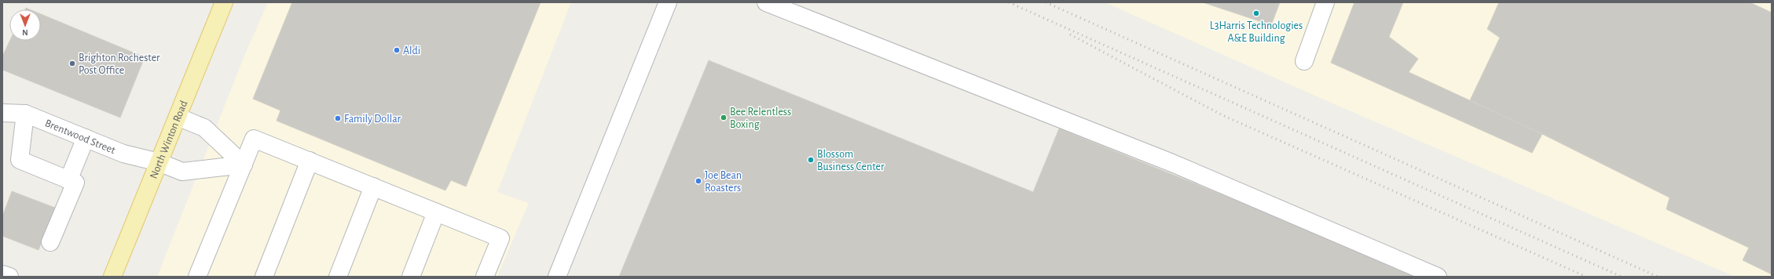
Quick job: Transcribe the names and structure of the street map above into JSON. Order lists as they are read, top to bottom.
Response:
{
  "streets": {
    "main road": ["North Winton Road"],
    "street": ["Brentwood Street"]
  },
  "crossings": [
    ["Brentwood Street", "North Winton Road"]
  ],
  "places": [
    "L3Harris Technologies A&E Building",
    "Aldi",
    "Brighton Rochester Post Office",
    "Bee Relentless Boxing",
    "Family Dollar",
    "Blossom Business Center",
    "Joe Bean Roasters"
  ],
  "north": "bottom"
}
